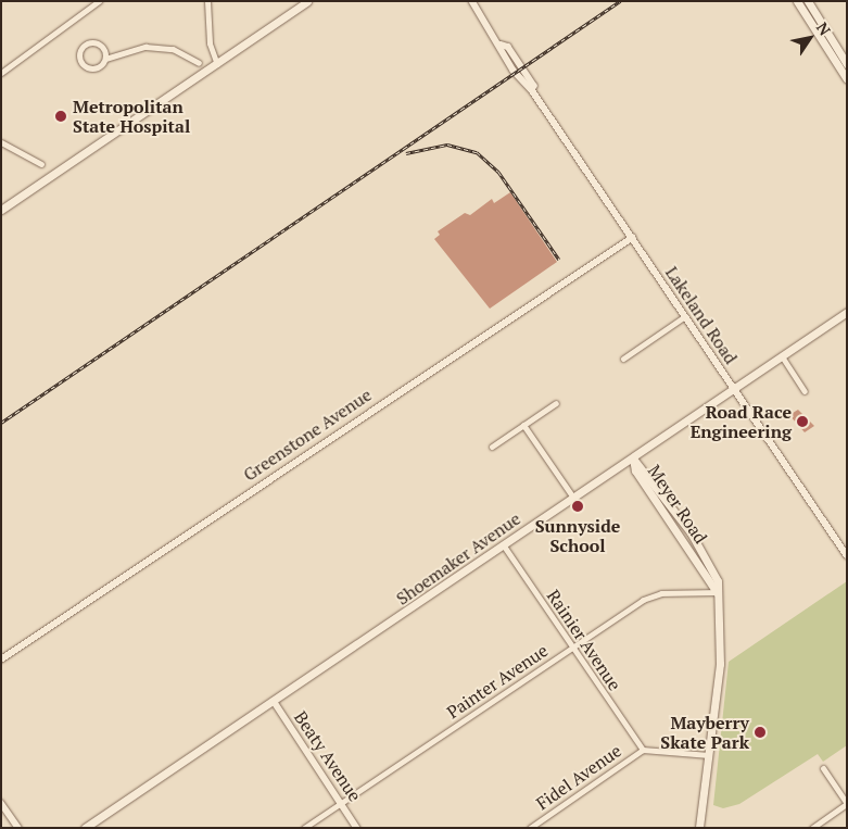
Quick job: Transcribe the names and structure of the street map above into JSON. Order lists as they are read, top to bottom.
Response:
{
  "streets": {
    "main road": ["Meyer Road", "Shoemaker Avenue"],
    "street": [
      "Lakeland Road",
      "Greenstone Avenue",
      "Rainier Avenue",
      "Painter Avenue",
      "Beaty Avenue",
      "Fidel Avenue"
    ]
  },
  "crossings": [
    ["Lakeland Road", "Greenstone Avenue"],
    ["Lakeland Road", "Shoemaker Avenue"],
    ["Meyer Road", "Shoemaker Avenue"],
    ["Meyer Road", "Painter Avenue"],
    ["Meyer Road", "Fidel Avenue"],
    ["Shoemaker Avenue", "Rainier Avenue"],
    ["Shoemaker Avenue", "Beaty Avenue"],
    ["Rainier Avenue", "Painter Avenue"],
    ["Rainier Avenue", "Fidel Avenue"],
    ["Painter Avenue", "Beaty Avenue"]
  ],
  "places": [
    "Metropolitan State Hospital",
    "Road Race Engineering",
    "Sunnyside School",
    "Mayberry Skate Park"
  ],
  "north": "top right"
}
